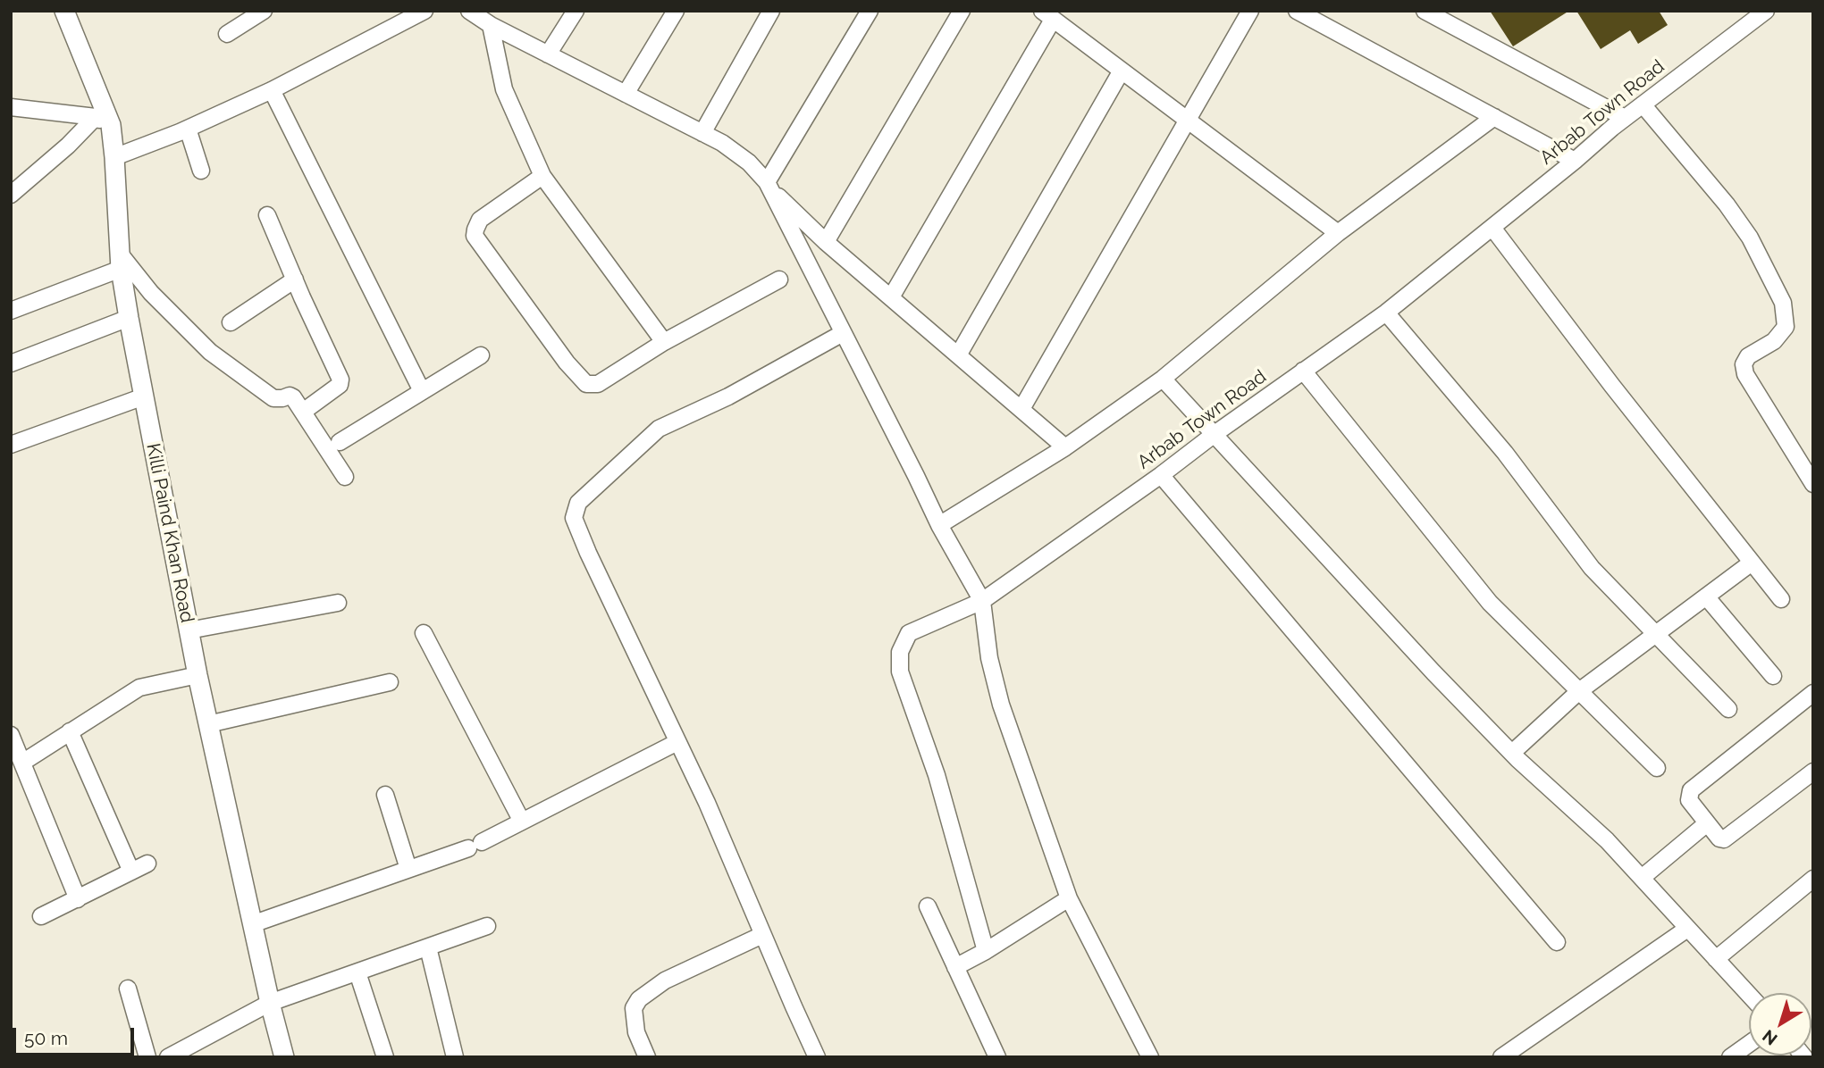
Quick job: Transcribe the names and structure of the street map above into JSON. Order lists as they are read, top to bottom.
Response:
{
  "streets": {
    "street": ["Arbab Town Road", "Killi Paind Khan Road"]
  },
  "scale_bar": "50 m",
  "north": "bottom left"
}
